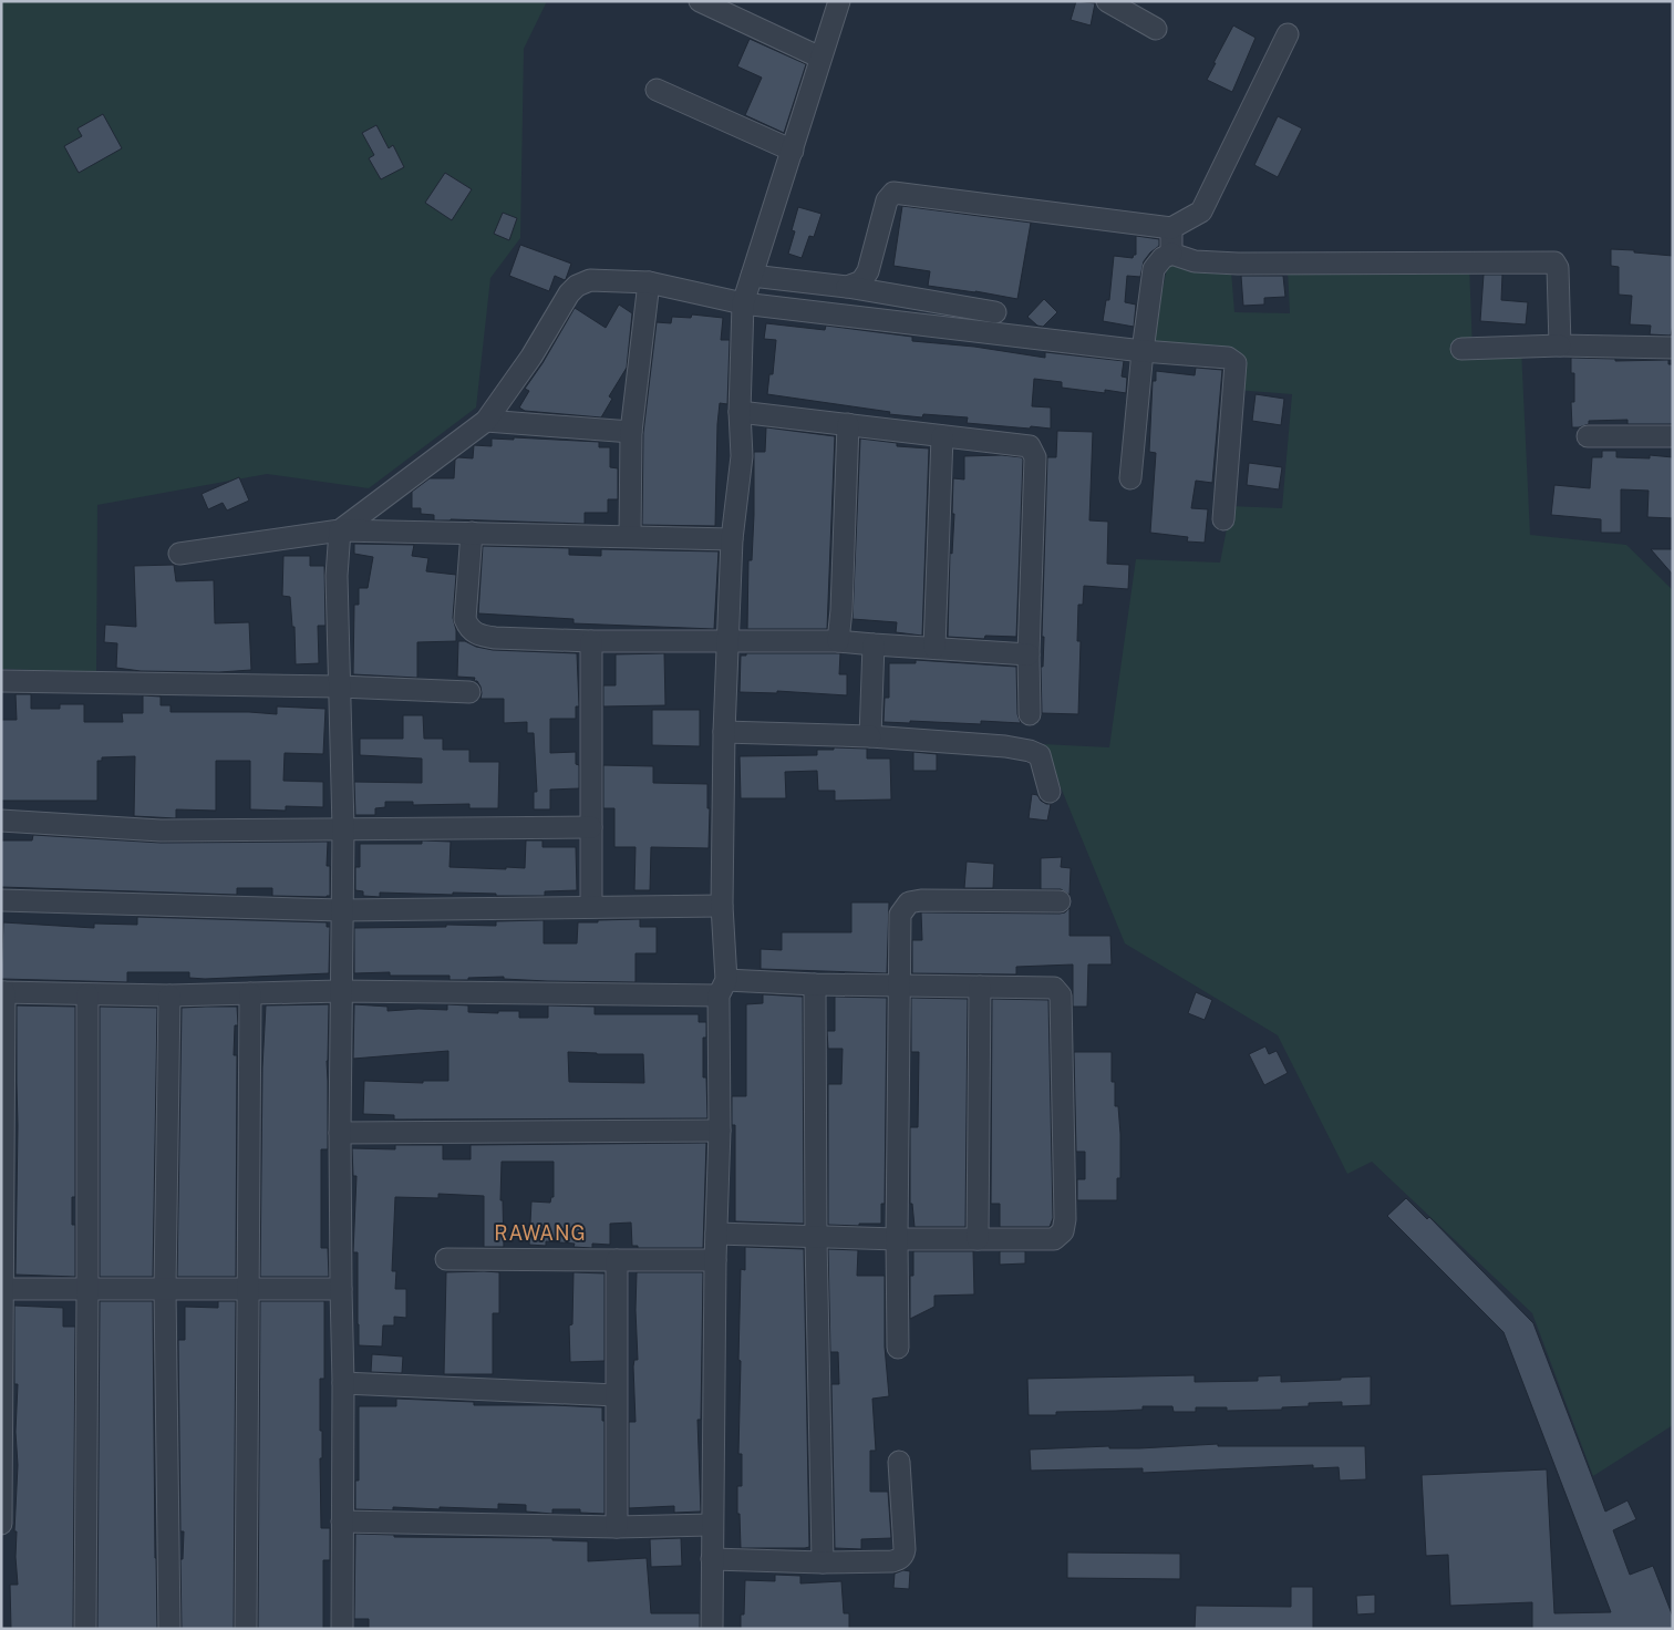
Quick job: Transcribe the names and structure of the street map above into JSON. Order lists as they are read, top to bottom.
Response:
{
  "districts": ["RAWANG"]
}
